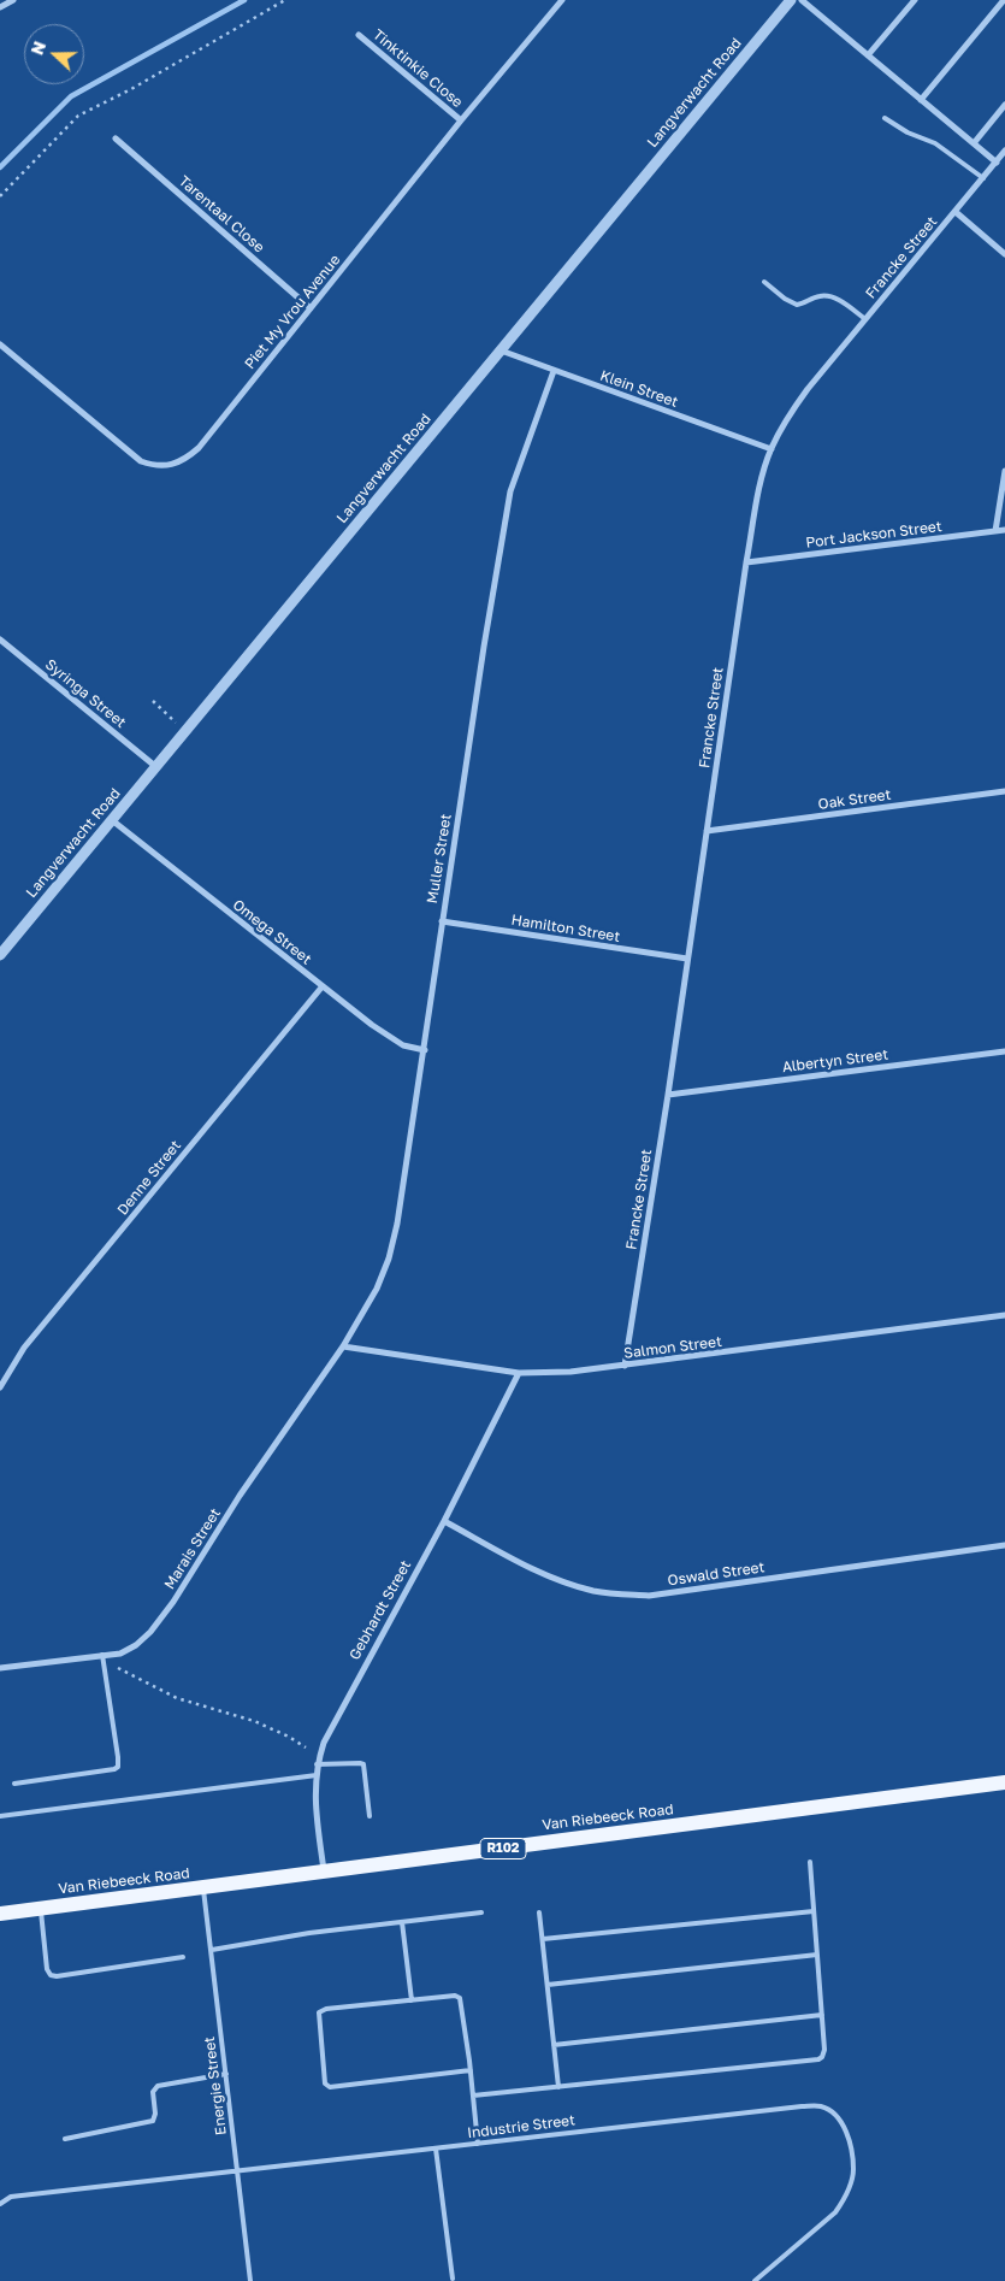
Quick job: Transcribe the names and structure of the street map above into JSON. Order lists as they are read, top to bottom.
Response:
{
  "streets": {
    "main road": ["Van Riebeeck Road", "R102"],
    "street": [
      "Tinktinkie Close",
      "Langverwacht Road",
      "Tarentaal Close",
      "Francke Street",
      "Piet My Vrou Avenue",
      "Klein Street",
      "Port Jackson Street",
      "Syringa Street",
      "Oak Street",
      "Muller Street",
      "Hamilton Street",
      "Omega Street",
      "Albertyn Street",
      "Denne Street",
      "Salmon Street",
      "Marais Street",
      "Oswald Street",
      "Gebhardt Street"
    ],
    "lane": ["Energie Street", "Industrie Street"]
  },
  "crossings": [
    ["Tinktinkie Close", "Piet My Vrou Avenue"],
    ["Langverwacht Road", "Klein Street"],
    ["Langverwacht Road", "Syringa Street"],
    ["Langverwacht Road", "Omega Street"],
    ["Tarentaal Close", "Piet My Vrou Avenue"],
    ["Francke Street", "Klein Street"],
    ["Francke Street", "Port Jackson Street"],
    ["Francke Street", "Oak Street"],
    ["Francke Street", "Hamilton Street"],
    ["Francke Street", "Albertyn Street"],
    ["Francke Street", "Salmon Street"],
    ["Klein Street", "Muller Street"],
    ["Muller Street", "Hamilton Street"],
    ["Muller Street", "Omega Street"],
    ["Muller Street", "Salmon Street"],
    ["Muller Street", "Marais Street"],
    ["Omega Street", "Denne Street"],
    ["Salmon Street", "Marais Street"],
    ["Salmon Street", "Gebhardt Street"],
    ["Oswald Street", "Gebhardt Street"],
    ["Gebhardt Street", "Van Riebeeck Road"],
    ["Van Riebeeck Road", "Energie Street"],
    ["Energie Street", "Industrie Street"]
  ],
  "north": "left"
}
